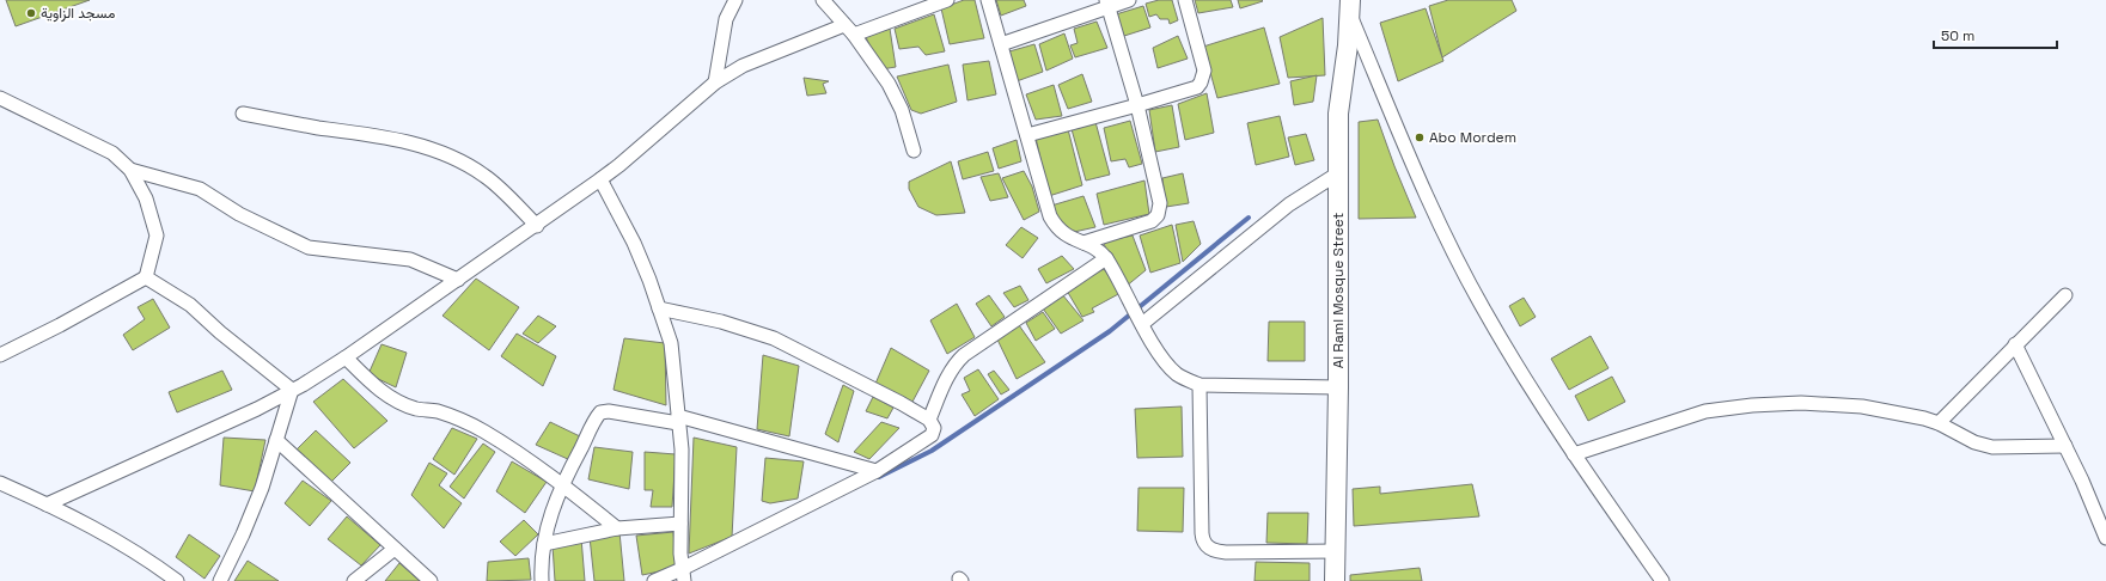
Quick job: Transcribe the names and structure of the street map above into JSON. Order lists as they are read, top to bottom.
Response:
{
  "streets": {
    "street": ["Al Raml Mosque Street"]
  },
  "places": ["مسجد الزاوية", "Abo Mordem"],
  "scale_bar": "50 m"
}
